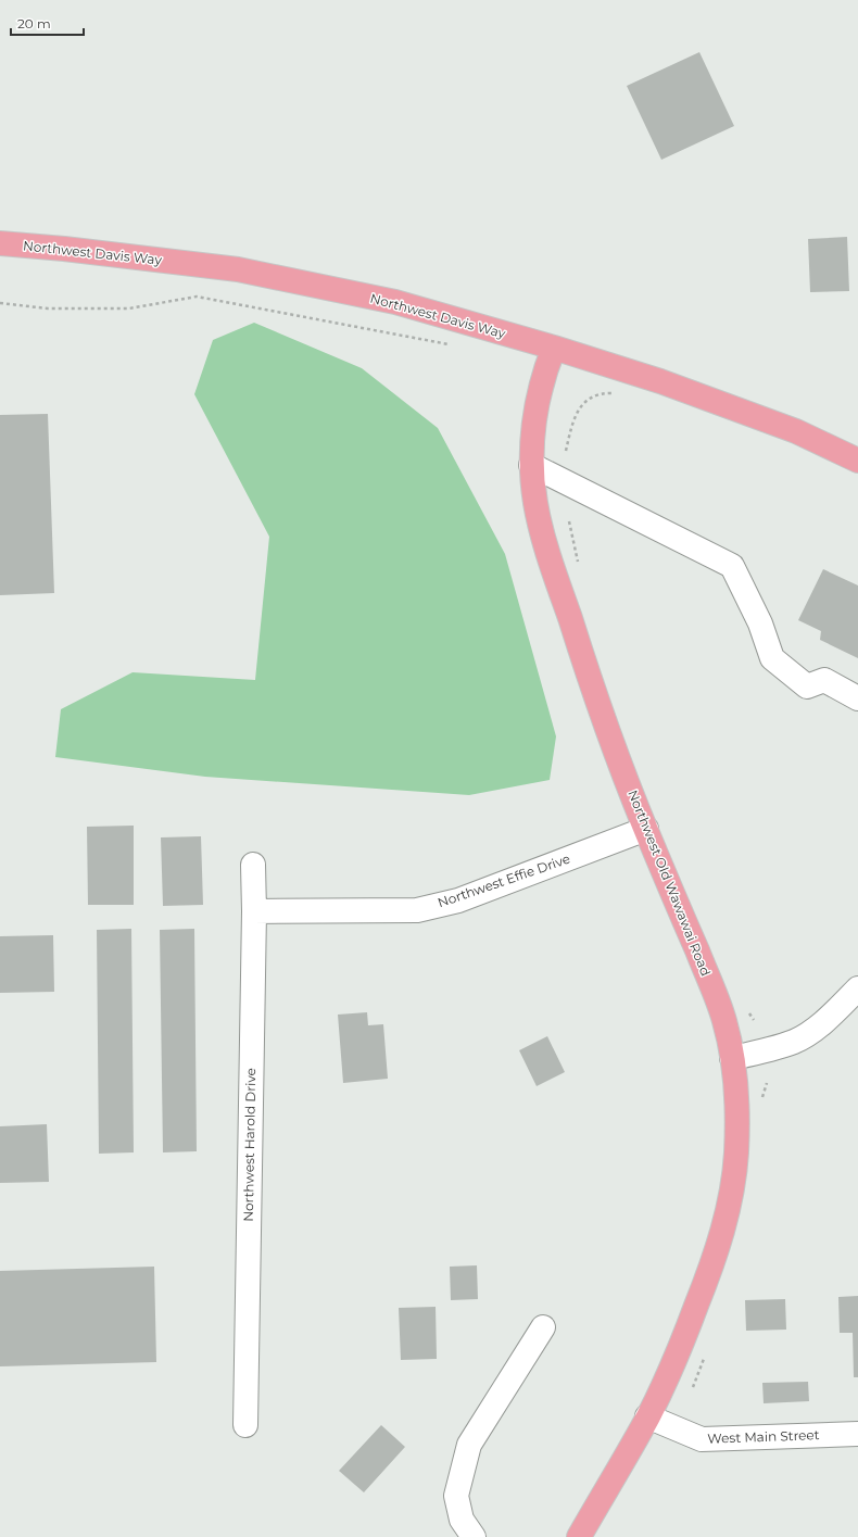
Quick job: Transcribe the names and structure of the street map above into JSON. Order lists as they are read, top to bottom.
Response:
{
  "streets": {
    "main road": ["Northwest Davis Way", "Northwest Old Wawawai Road"],
    "street": ["Northwest Effie Drive", "Northwest Harold Drive", "West Main Street"]
  },
  "crossings": [
    ["Northwest Davis Way", "Northwest Old Wawawai Road"],
    ["Northwest Effie Drive", "Northwest Old Wawawai Road"],
    ["Northwest Effie Drive", "Northwest Harold Drive"],
    ["Northwest Old Wawawai Road", "West Main Street"]
  ],
  "scale_bar": "20 m"
}
